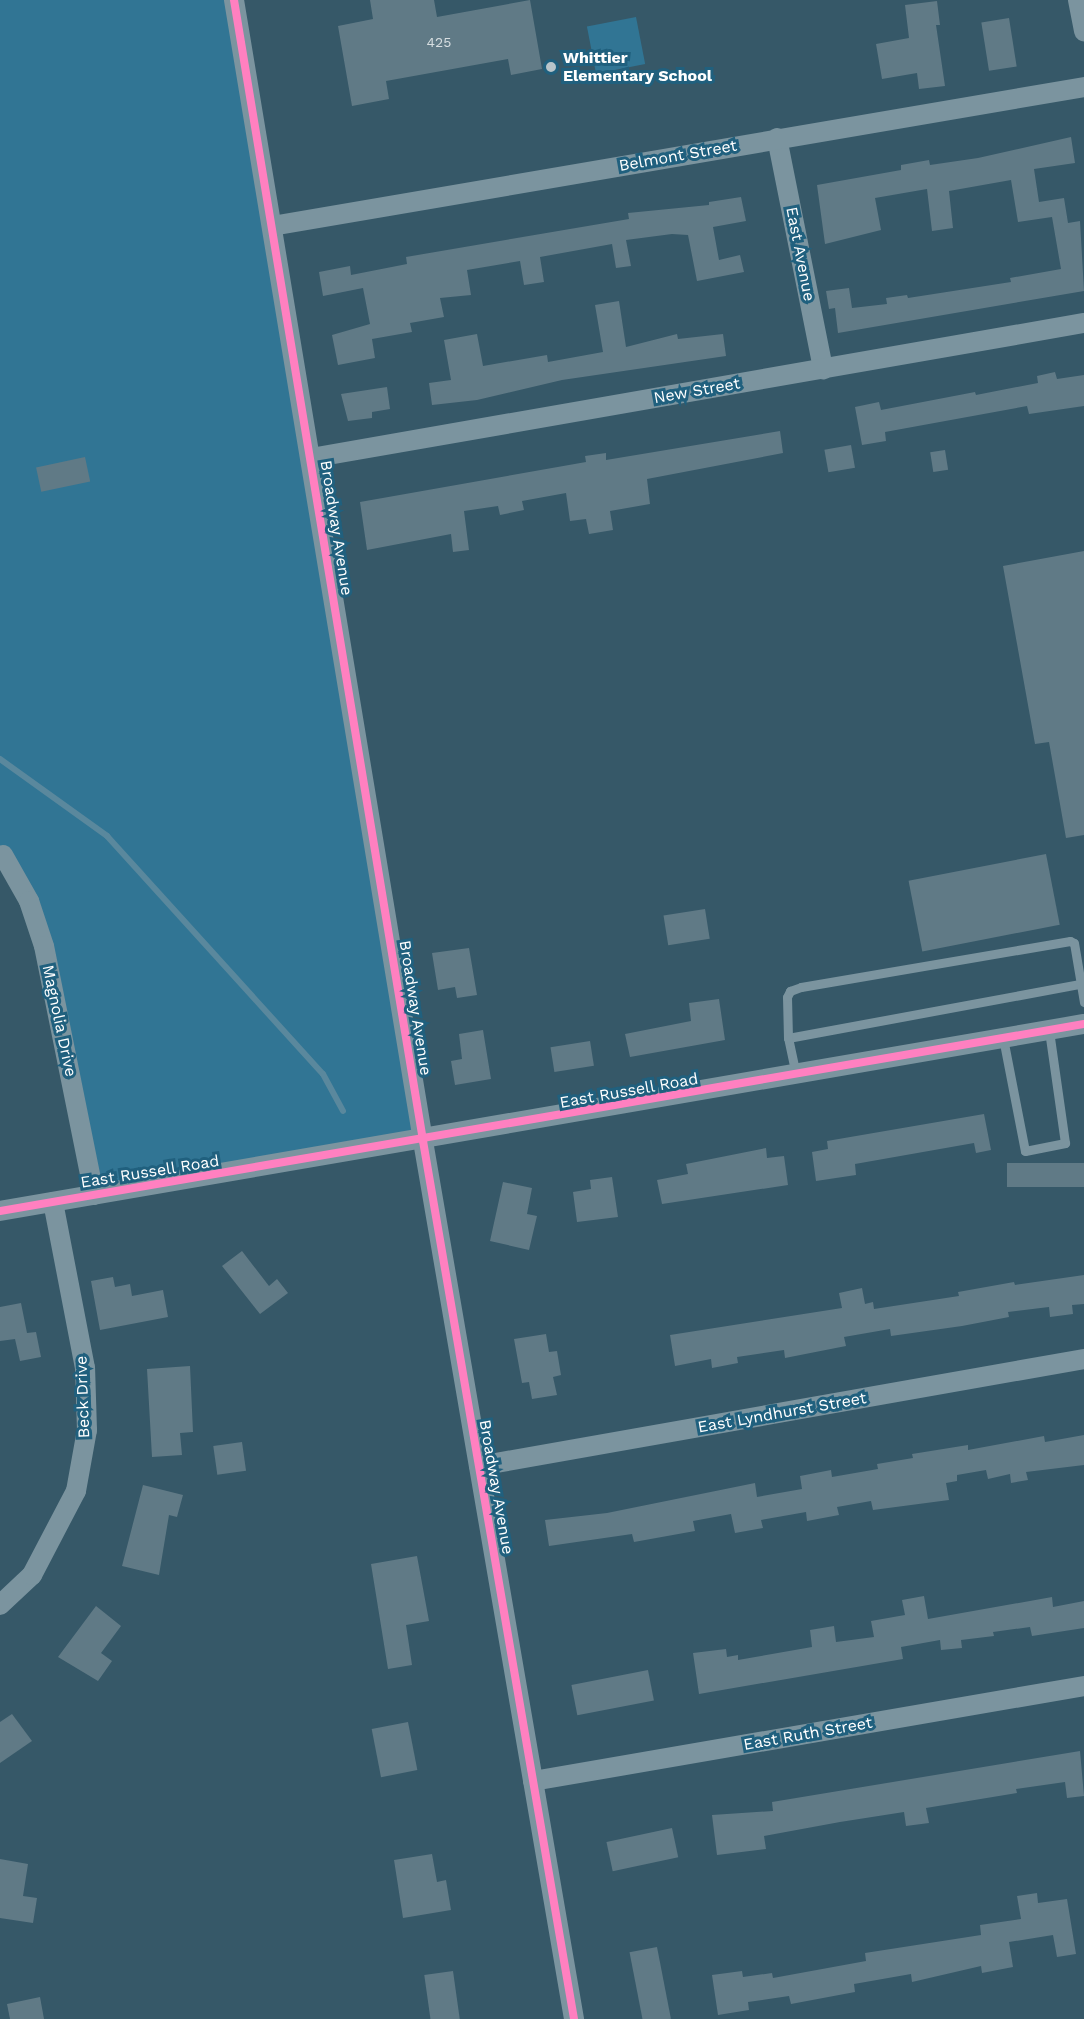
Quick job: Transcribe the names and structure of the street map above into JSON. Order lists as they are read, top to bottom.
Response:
{
  "streets": {
    "street": [
      "Belmont Street",
      "East Avenue",
      "New Street",
      "Broadway Avenue",
      "Magnolia Drive",
      "East Russell Road",
      "Beck Drive",
      "East Lyndhurst Street",
      "East Ruth Street"
    ]
  },
  "crossings": [
    ["Belmont Street", "East Avenue"],
    ["Belmont Street", "Broadway Avenue"],
    ["East Avenue", "New Street"],
    ["New Street", "Broadway Avenue"],
    ["Broadway Avenue", "East Russell Road"],
    ["Broadway Avenue", "East Lyndhurst Street"],
    ["Broadway Avenue", "East Ruth Street"],
    ["Magnolia Drive", "East Russell Road"],
    ["East Russell Road", "Beck Drive"]
  ],
  "places": ["Whittier Elementary School"],
  "house_numbers": ["425"]
}
